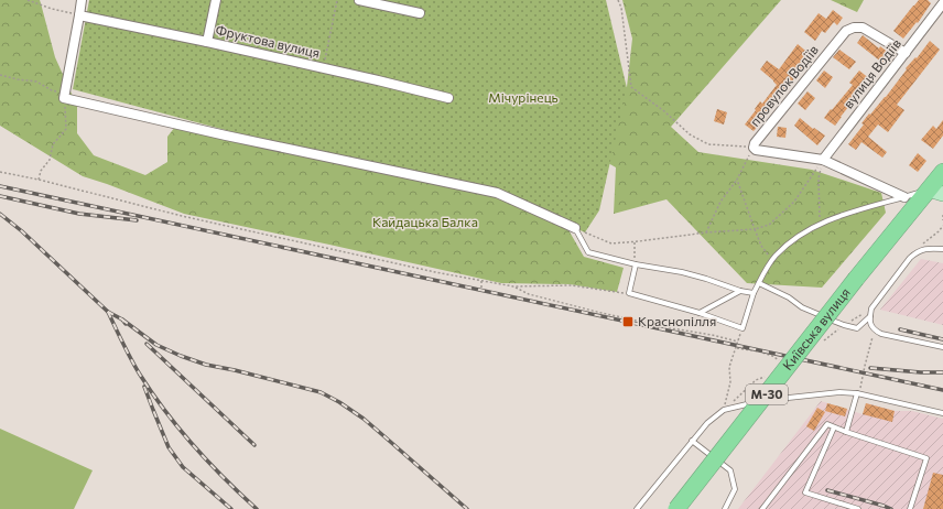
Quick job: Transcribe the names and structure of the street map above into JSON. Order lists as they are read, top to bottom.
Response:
{
  "streets": {
    "highway": ["Київська вулиця", "М-30"],
    "street": ["Фруктова вулиця", "вулиця Водіїв", "провулок Водіїв"]
  },
  "crossings": [
    ["вулиця Водіїв", "провулок Водіїв"]
  ],
  "parks": ["Мічурінець", "Кайдацька Балка"],
  "places": {
    "transit": ["Краснопілля"]
  }
}
